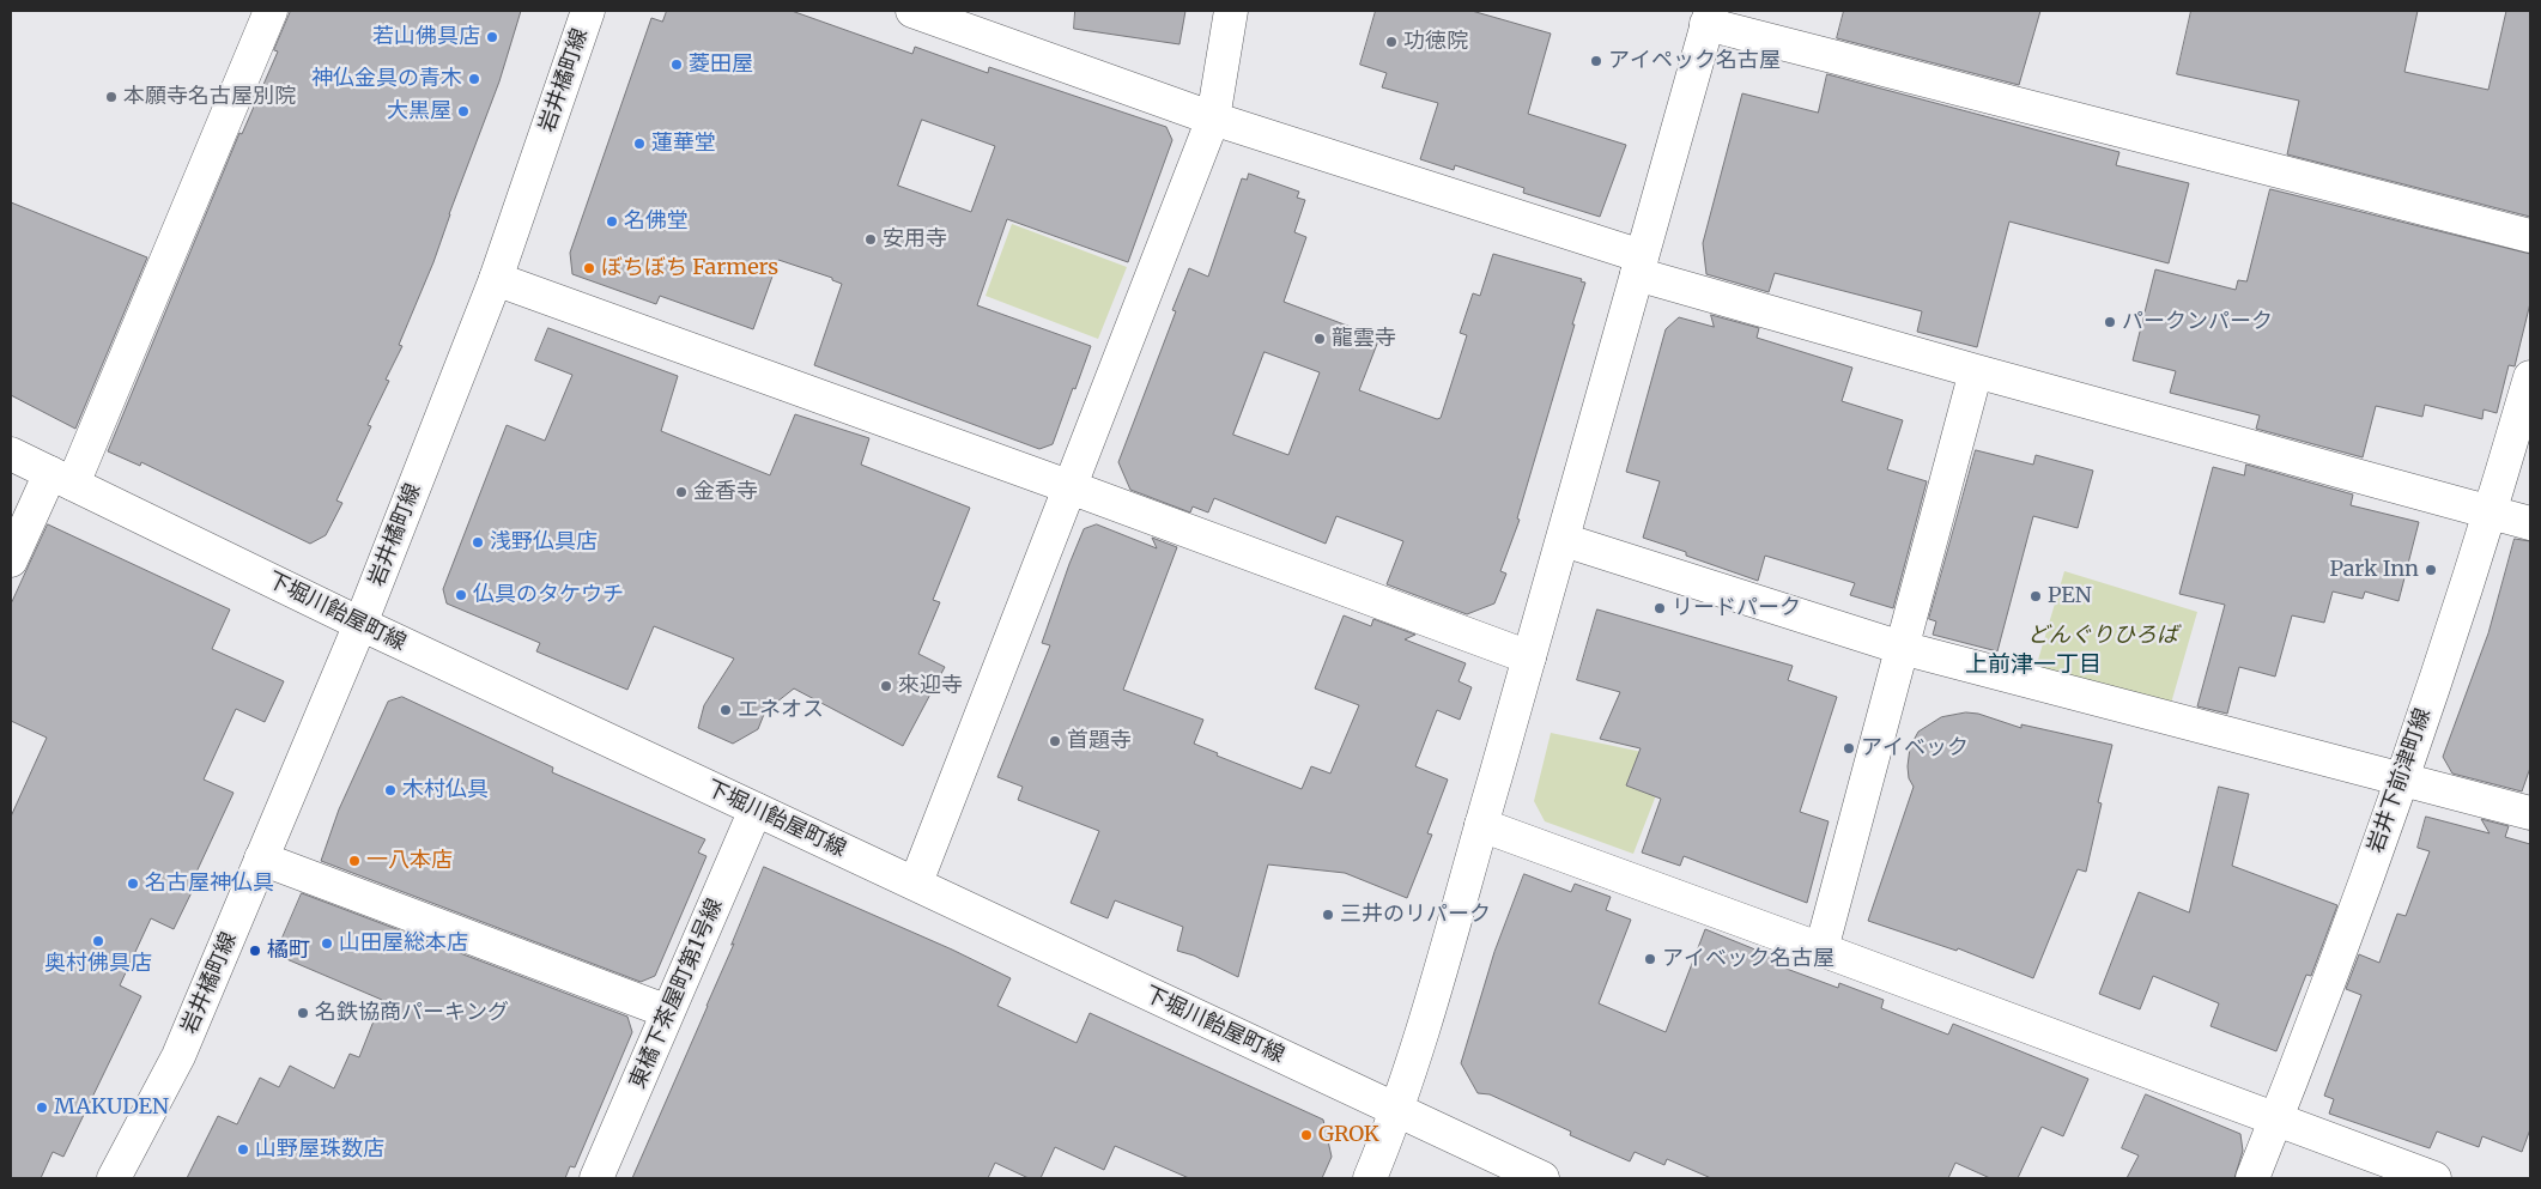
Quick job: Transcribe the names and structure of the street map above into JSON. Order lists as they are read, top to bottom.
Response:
{
  "streets": {
    "street": [
      "岩井橘町線",
      "下堀川飴屋町線",
      "岩井下前津町線",
      "東橘下茶屋町第1号線"
    ]
  },
  "crossings": [
    ["岩井橘町線", "下堀川飴屋町線"],
    ["下堀川飴屋町線", "東橘下茶屋町第1号線"]
  ],
  "districts": ["上前津一丁目"],
  "parks": ["どんぐりひろば"],
  "places": [
    "若山佛具店",
    "功徳院",
    "アイペック名古屋",
    "菱田屋",
    "神仏金具の青木",
    "本願寺名古屋別院",
    "大黒屋",
    "蓮華堂",
    "名佛堂",
    "安用寺",
    "ぼちぼち Farmers",
    "パークンパーク",
    "龍雲寺",
    "金香寺",
    "浅野仏具店",
    "Park Inn",
    "仏具のタケウチ",
    "PEN",
    "リードパーク",
    "來迎寺",
    "エネオス",
    "首題寺",
    "アイベック",
    "木村仏具",
    "一八本店",
    "名古屋神仏具",
    "三井のリパーク",
    "奥村佛具店",
    "山田屋総本店",
    "橘町",
    "アイベック名古屋",
    "名鉄協商パーキング",
    "MAKUDEN",
    "GROK",
    "山野屋珠数店"
  ]
}
